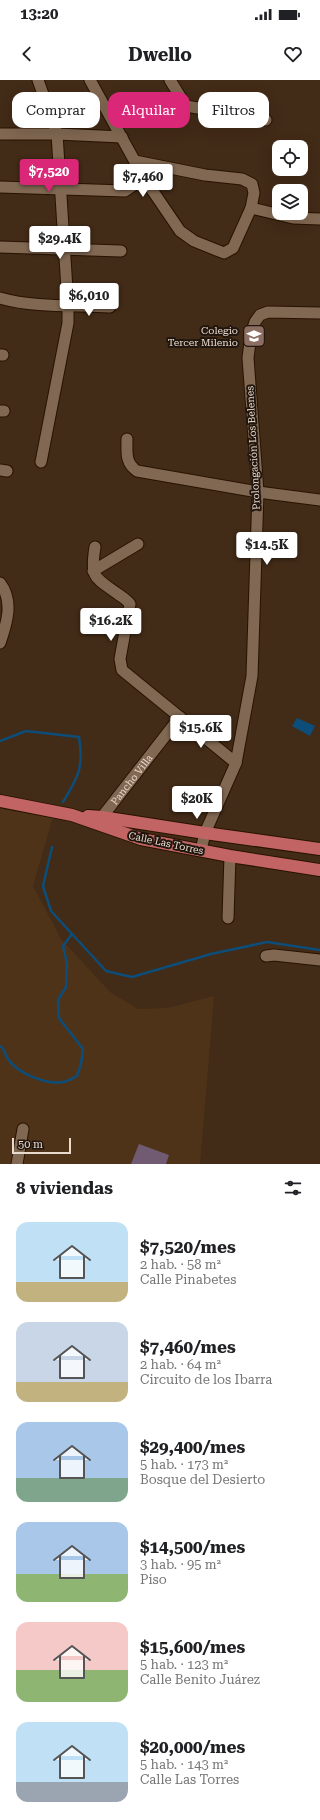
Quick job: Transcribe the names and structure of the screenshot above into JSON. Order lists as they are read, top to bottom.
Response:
{
  "streets": {
    "main road": ["Calle Las Torres"],
    "street": ["Prolongación Los Belenes", "Pancho Villa"]
  },
  "crossings": [
    ["Prolongación Los Belenes", "Calle Las Torres"],
    ["Pancho Villa", "Calle Las Torres"]
  ],
  "places": {
    "school or university": ["Colegio Tercer Milenio"]
  },
  "scale_bar": "50 m",
  "page": {
    "status": "13:20",
    "header": "Dwello",
    "chip": ["Comprar", "Alquilar", "Filtros"],
    "price": [
      "$7,520",
      "$7,460",
      "$29.4K",
      "$6,010",
      "$14.5K",
      "$16.2K",
      "$15.6K",
      "$20K"
    ],
    "scale": "50 m",
    "heading": "8 viviendas",
    "list": [
      {
        "name": "$7,520/mes",
        "note": "2 hab. · 58 m² · Calle Pinabetes"
      },
      {
        "name": "$7,460/mes",
        "note": "2 hab. · 64 m² · Circuito de los Ibarra"
      },
      {
        "name": "$29,400/mes",
        "note": "5 hab. · 173 m² · Bosque del Desierto"
      },
      {
        "name": "$14,500/mes",
        "note": "3 hab. · 95 m² · Piso"
      },
      {
        "name": "$15,600/mes",
        "note": "5 hab. · 123 m² · Calle Benito Juárez"
      },
      {
        "name": "$20,000/mes",
        "note": "5 hab. · 143 m² · Calle Las Torres"
      }
    ]
  }
}
